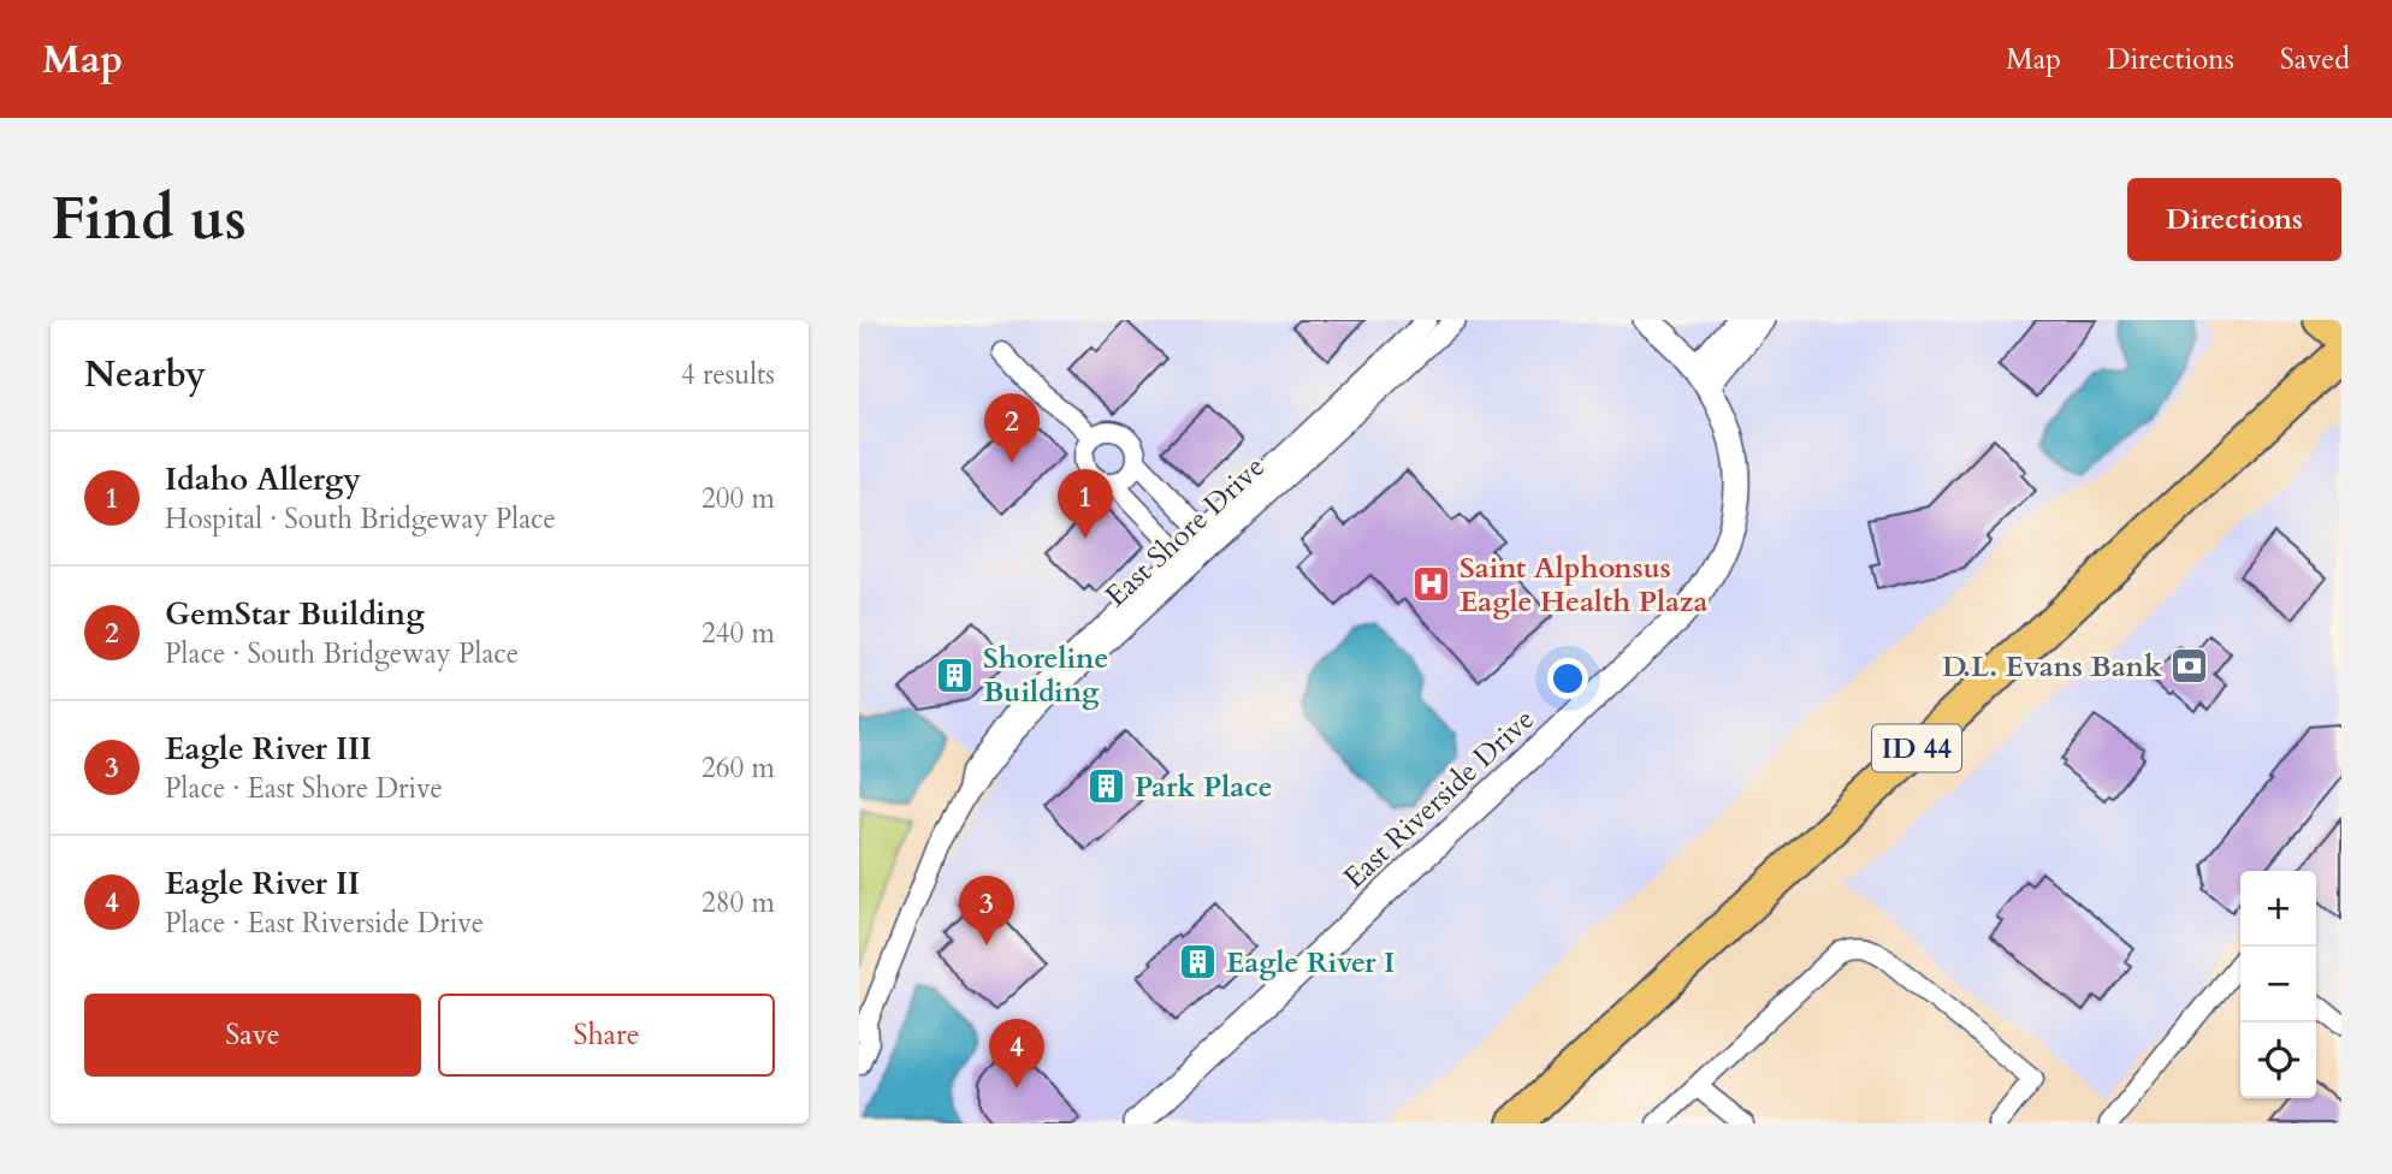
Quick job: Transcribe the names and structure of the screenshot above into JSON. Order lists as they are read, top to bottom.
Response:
{
  "streets": {
    "highway": ["ID 44"],
    "street": ["East Shore Drive", "East Riverside Drive"]
  },
  "places": {
    "hospital": ["Saint Alphonsus Eagle Health Plaza"],
    "bank": ["D.L. Evans Bank"],
    "building": ["Shoreline Building", "Park Place", "Eagle River I"]
  },
  "page": {
    "header": "Map",
    "nav": ["Map", "Directions", "Saved"],
    "buttons": [
      "Directions",
      ["Save", "Share"]
    ],
    "title": "Find us",
    "heading": ["Nearby", "4 results"],
    "pins": [
      "2",
      "1",
      "3",
      "4"
    ],
    "list": [
      {
        "mark": "1",
        "name": "Idaho Allergy",
        "note": "Hospital · South Bridgeway Place",
        "value": "200 m"
      },
      {
        "mark": "2",
        "name": "GemStar Building",
        "note": "Place · South Bridgeway Place",
        "value": "240 m"
      },
      {
        "mark": "3",
        "name": "Eagle River III",
        "note": "Place · East Shore Drive",
        "value": "260 m"
      },
      {
        "mark": "4",
        "name": "Eagle River II",
        "note": "Place · East Riverside Drive",
        "value": "280 m"
      }
    ],
    "map_buttons": ["+", "−"]
  }
}
